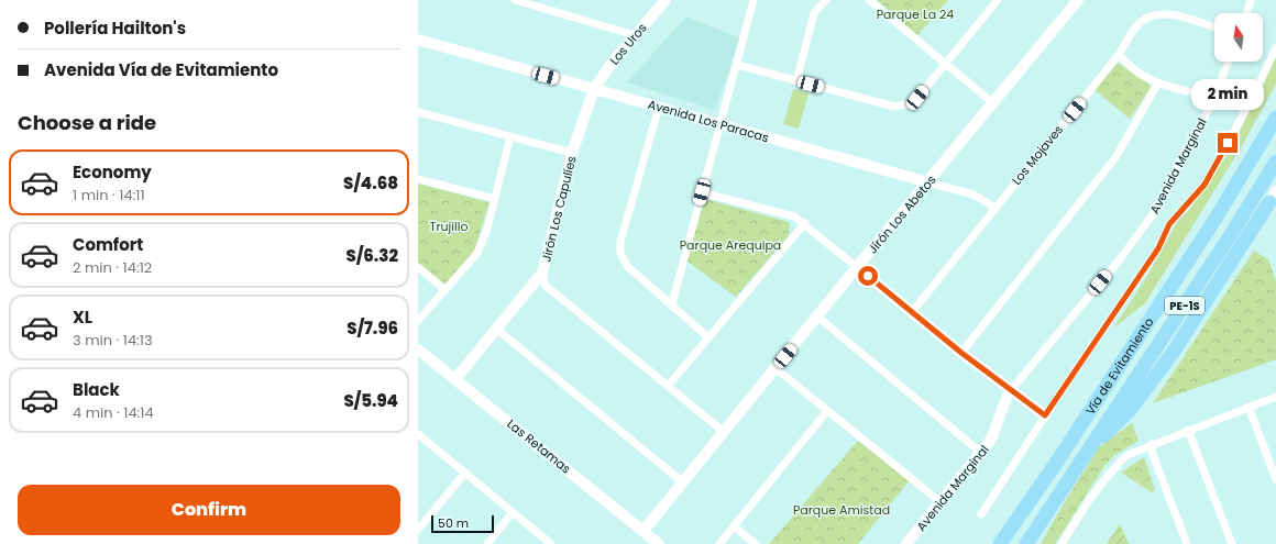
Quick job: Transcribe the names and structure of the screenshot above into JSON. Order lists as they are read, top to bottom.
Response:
{
  "streets": {
    "highway": ["PE-1S", "Vía de Evitamiento"],
    "street": [
      "Los Uros",
      "Avenida Los Paracas",
      "Los Mojaves",
      "Avenida Marginal",
      "Jirón Los Capulíes",
      "Jirón Los Abetos",
      "Las Retamas"
    ]
  },
  "crossings": [
    ["Los Uros", "Avenida Los Paracas"],
    ["Los Uros", "Jirón Los Capulíes"],
    ["Avenida Los Paracas", "Los Mojaves"],
    ["Avenida Los Paracas", "Jirón Los Capulíes"],
    ["Avenida Los Paracas", "Jirón Los Abetos"],
    ["Jirón Los Capulíes", "Las Retamas"],
    ["Jirón Los Abetos", "Las Retamas"]
  ],
  "parks": [
    "Parque La 24",
    "Trujillo",
    "Parque Arequipa",
    "Parque Amistad"
  ],
  "scale_bar": "50 m",
  "north": "top",
  "page": {
    "banner": ["Pollería Hailton's", "Avenida Vía de Evitamiento"],
    "bubble": "2 min",
    "heading": "Choose a ride",
    "list": [
      {
        "name": "Economy",
        "note": "1 min · 14:11",
        "value": "S/4.68"
      },
      {
        "name": "Comfort",
        "note": "2 min · 14:12",
        "value": "S/6.32"
      },
      {
        "name": "XL",
        "note": "3 min · 14:13",
        "value": "S/7.96"
      },
      {
        "name": "Black",
        "note": "4 min · 14:14",
        "value": "S/5.94"
      }
    ],
    "buttons": "Confirm",
    "scale": "50 m"
  }
}
